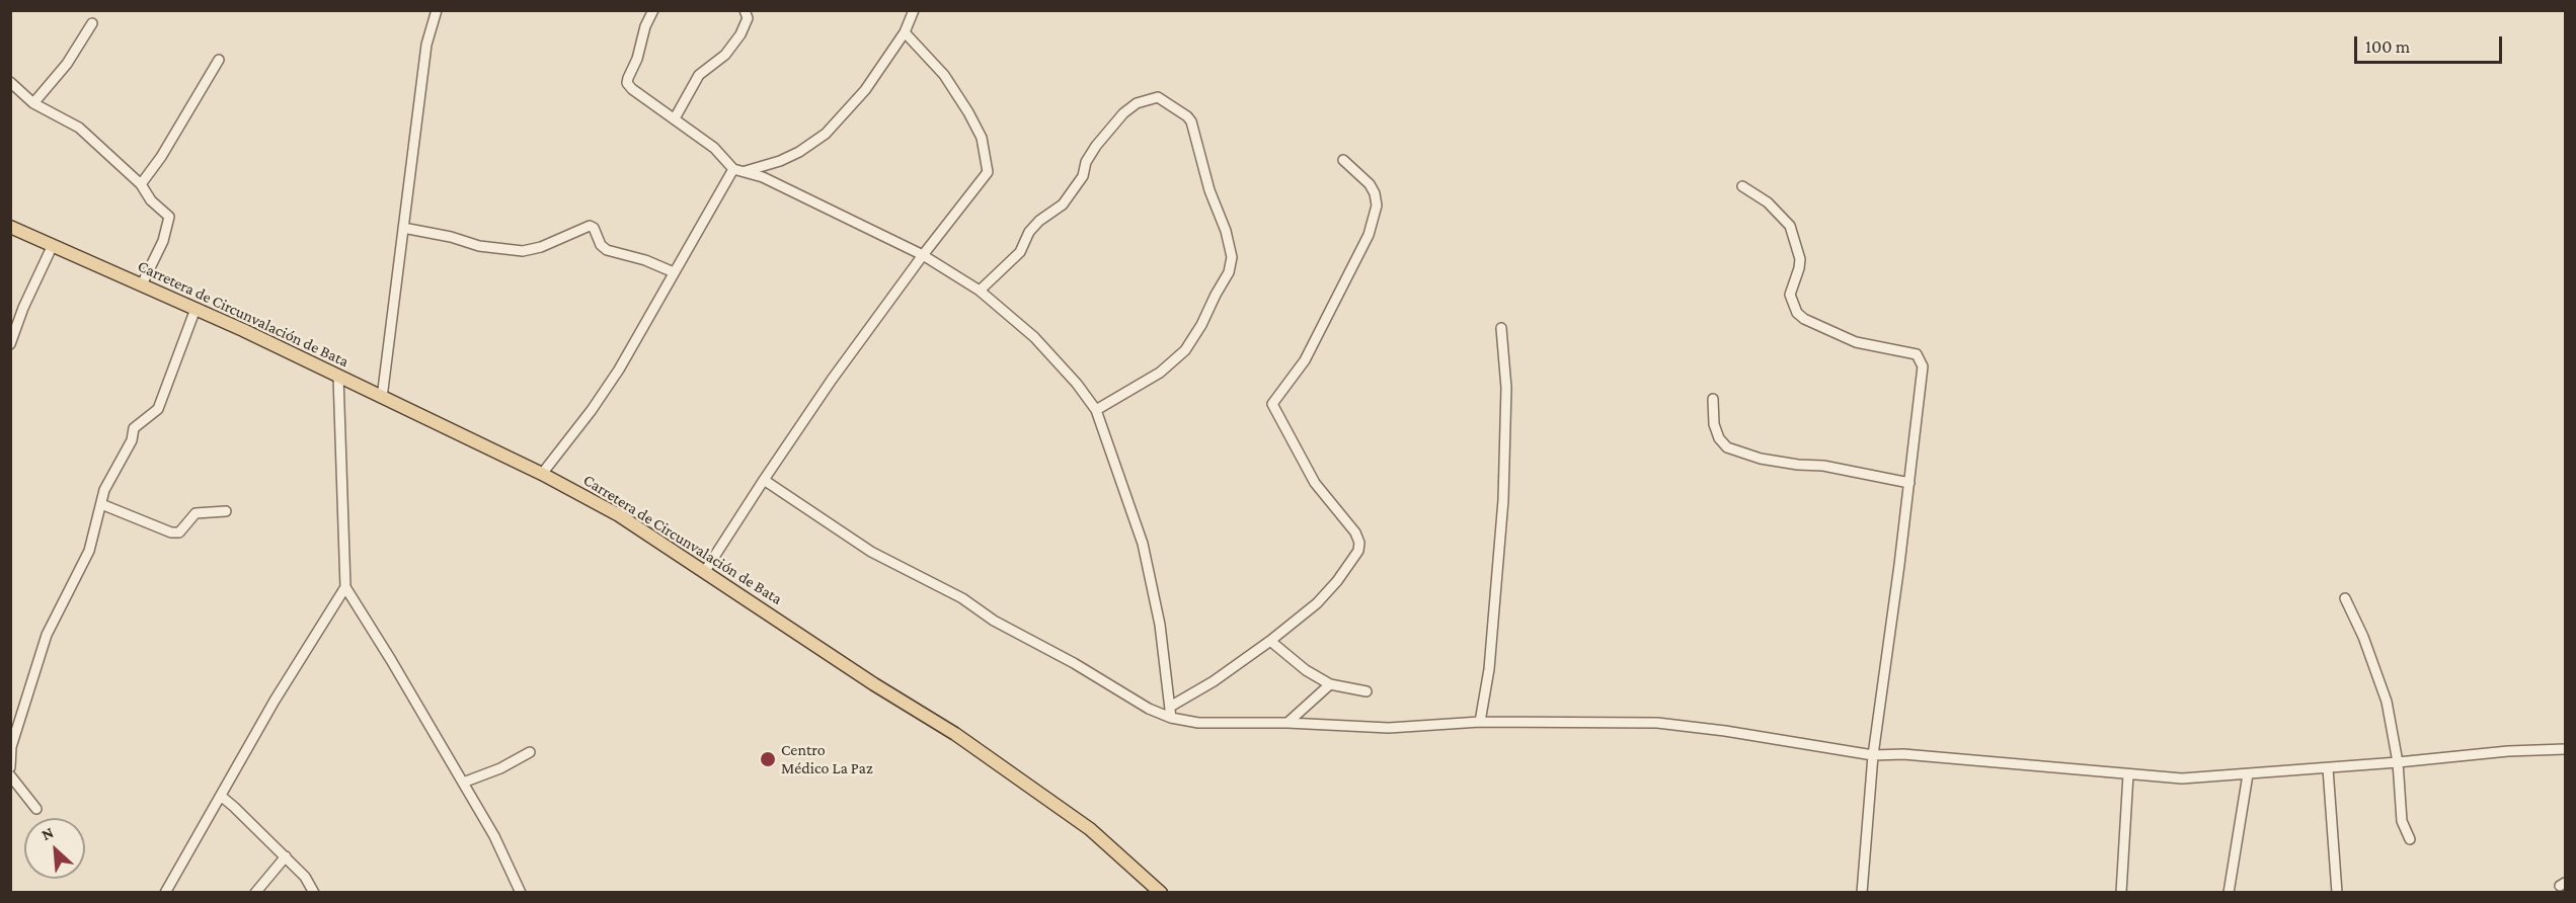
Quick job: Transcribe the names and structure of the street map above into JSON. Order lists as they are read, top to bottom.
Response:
{
  "streets": {
    "main road": ["Carretera de Circunvalación de Bata"]
  },
  "places": ["Centro Médico La Paz"],
  "scale_bar": "100 m",
  "north": "top left"
}
